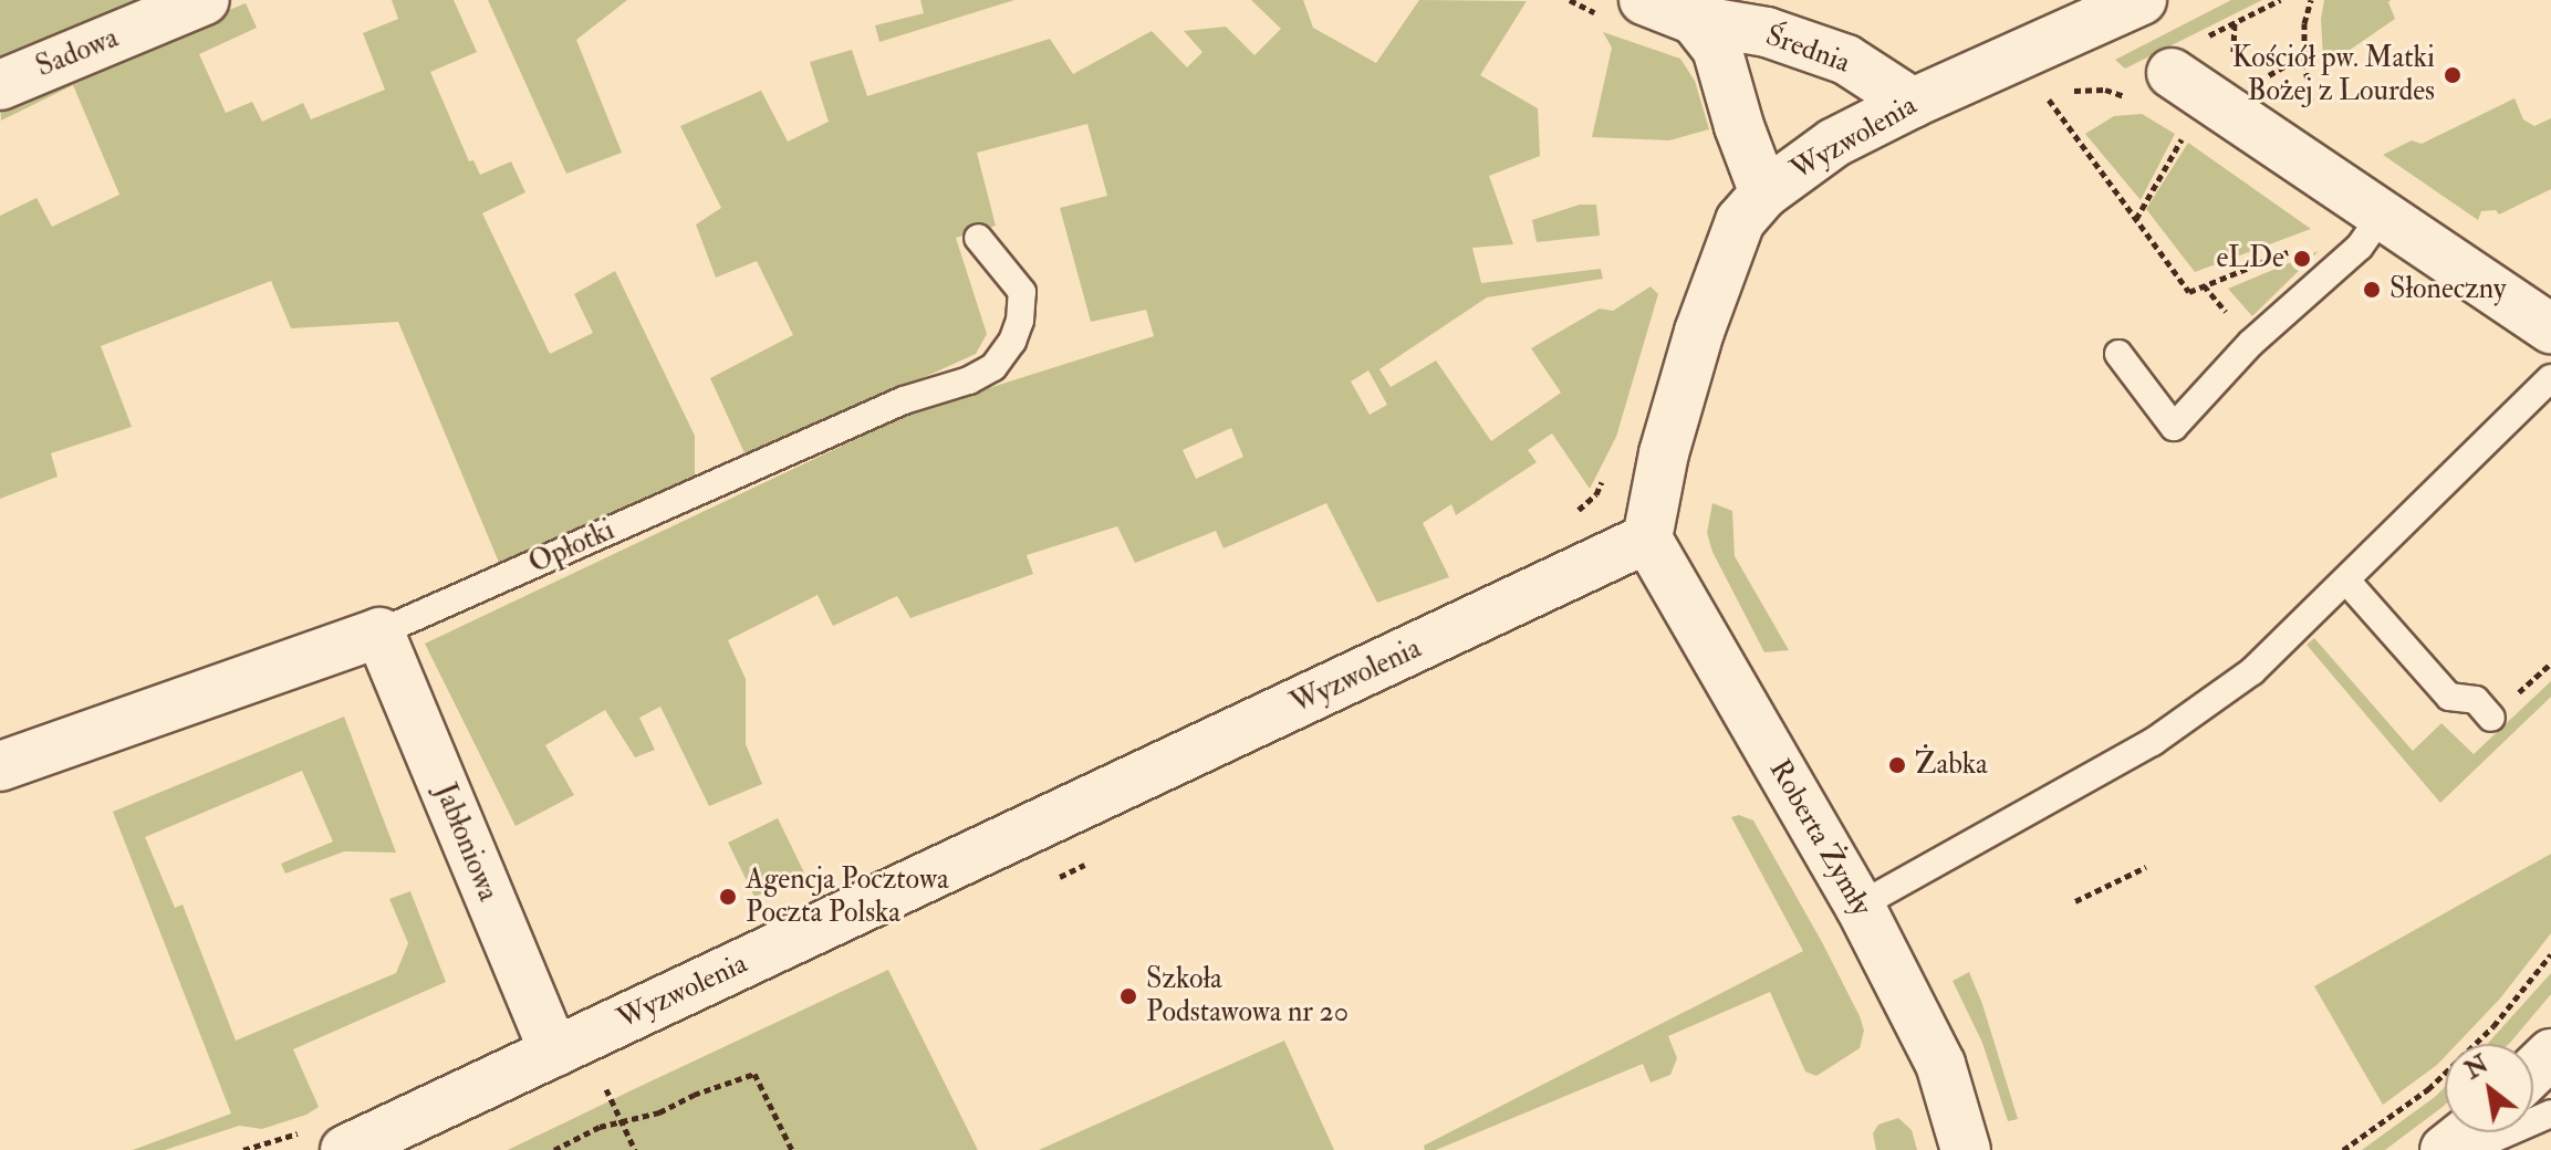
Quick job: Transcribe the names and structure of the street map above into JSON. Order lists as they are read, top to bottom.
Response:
{
  "streets": {
    "street": [
      "Średnia",
      "Sadowa",
      "Wyzwolenia",
      "Opłotki",
      "Roberta Żymły",
      "Jabłoniowa"
    ]
  },
  "crossings": [
    ["Średnia", "Wyzwolenia"],
    ["Wyzwolenia", "Roberta Żymły"],
    ["Wyzwolenia", "Jabłoniowa"],
    ["Opłotki", "Jabłoniowa"]
  ],
  "places": [
    "Kościół pw. Matki Bożej z Lourdes",
    "eLDe",
    "Słoneczny",
    "Żabka",
    "Agencja Pocztowa Poczta Polska",
    "Szkoła Podstawowa nr 20"
  ],
  "north": "top left"
}
